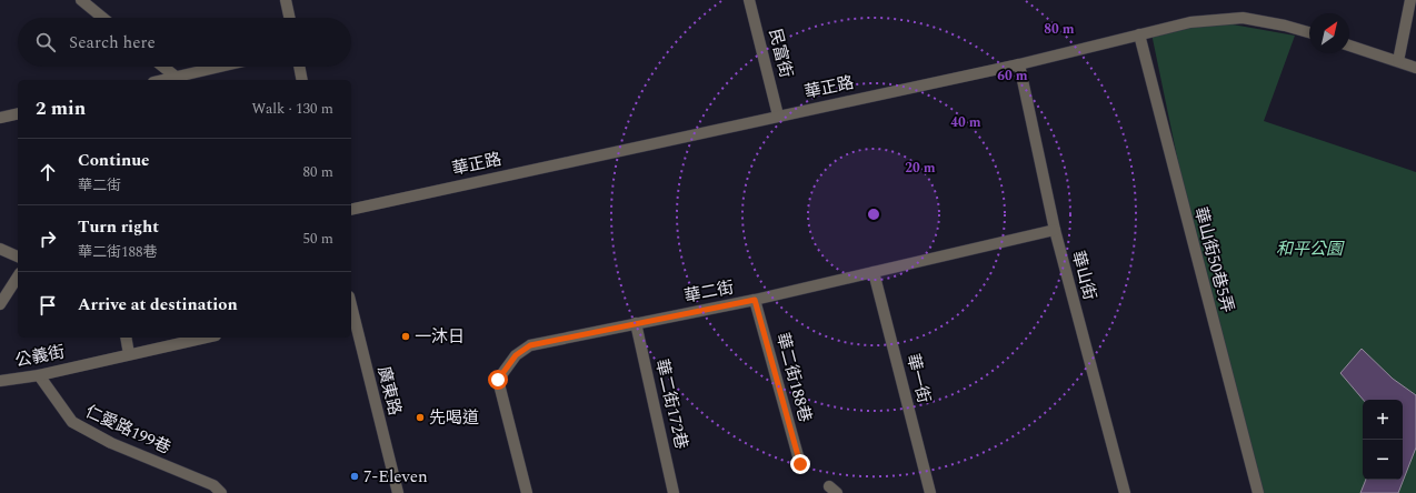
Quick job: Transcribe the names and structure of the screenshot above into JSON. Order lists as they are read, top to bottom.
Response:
{
  "streets": {
    "street": [
      "民富街",
      "華正路",
      "華山街50巷5弄",
      "華山街",
      "華二街",
      "公義街",
      "華二街188巷",
      "華一街",
      "廣東路",
      "華二街172巷",
      "仁愛路199巷"
    ]
  },
  "crossings": [
    ["民富街", "華正路"],
    ["華正路", "華山街50巷5弄"],
    ["華正路", "華山街"],
    ["華山街", "華二街"],
    ["華二街", "華二街188巷"],
    ["華二街", "華一街"],
    ["華二街", "華二街172巷"],
    ["公義街", "仁愛路199巷"]
  ],
  "parks": ["和平公園"],
  "places": ["一沐日", "先喝道", "7-Eleven"],
  "north": "top right",
  "page": {
    "search": "Search here",
    "heading": ["2 min", "Walk · 130 m"],
    "list": [
      ["Continue", "華二街", "80 m"],
      ["Turn right", "華二街188巷", "50 m"],
      "Arrive at destination"
    ],
    "map_buttons": ["+", "−"]
  },
  "rings": [
    "80 m",
    "60 m",
    "40 m",
    "20 m"
  ]
}
